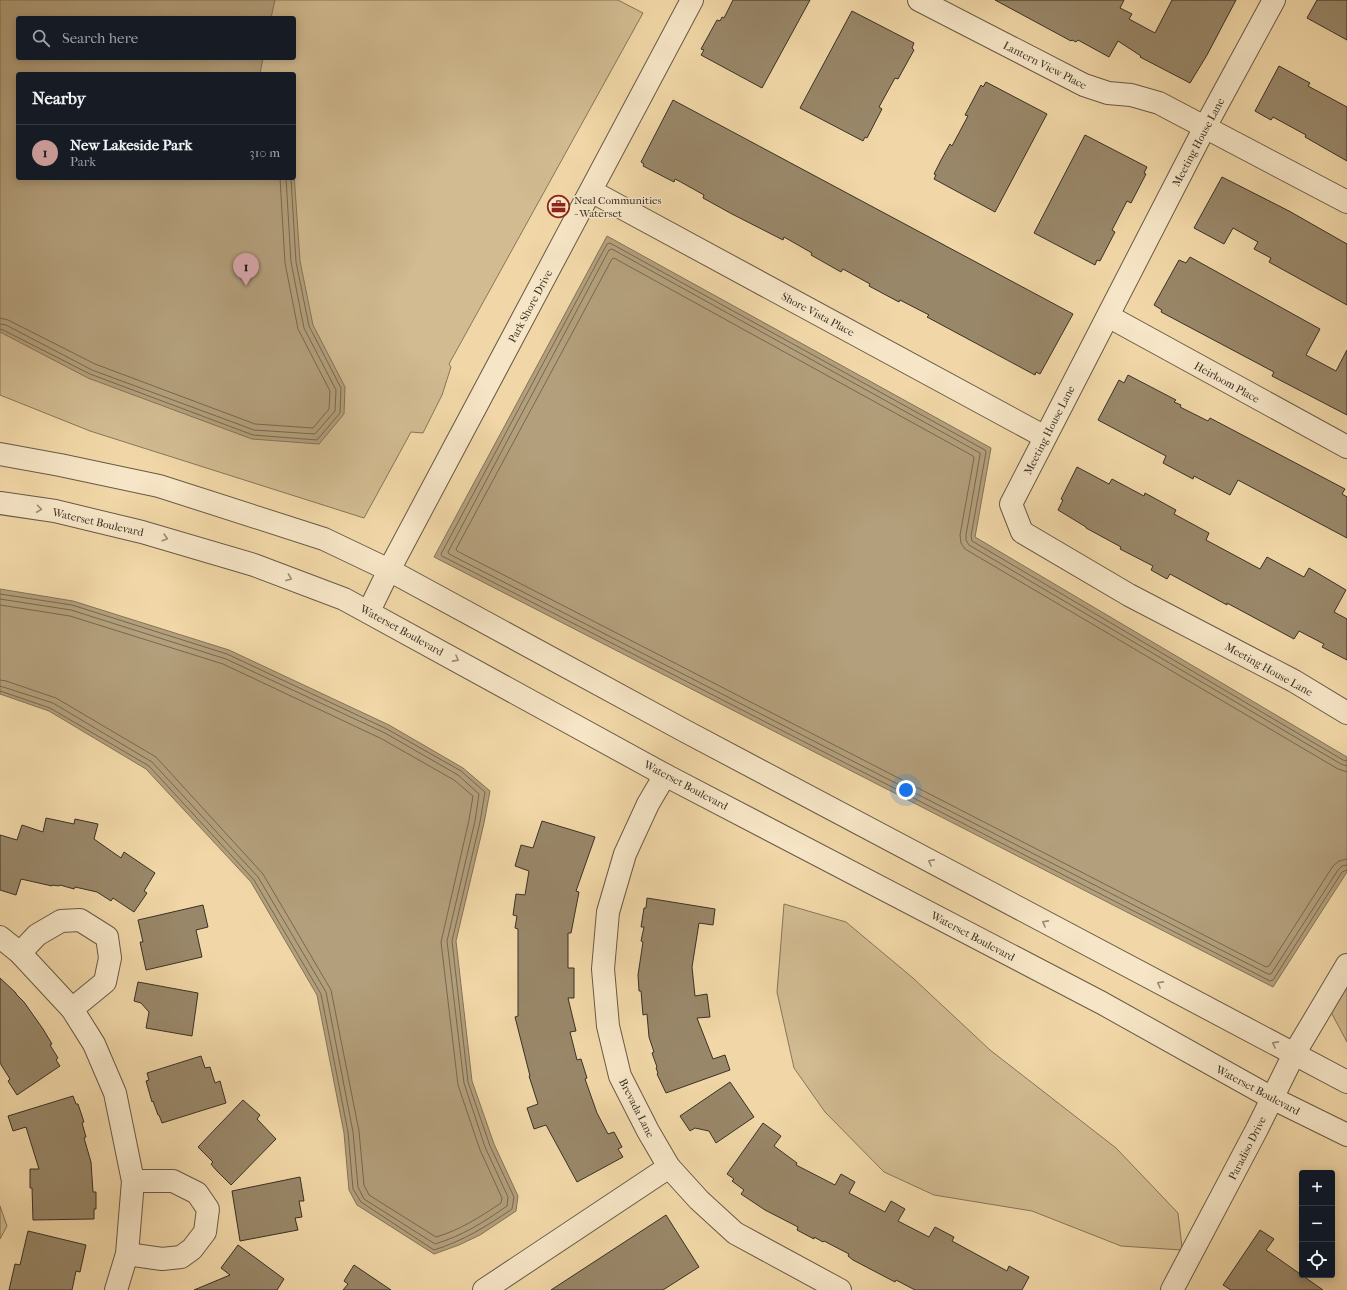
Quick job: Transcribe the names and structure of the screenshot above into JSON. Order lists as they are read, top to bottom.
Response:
{
  "streets": {
    "street": [
      "Lantern View Place",
      "Meeting House Lane",
      "Park Shore Drive",
      "Shore Vista Place",
      "Heirloom Place",
      "Waterset Boulevard",
      "Brevada Lane",
      "Paradiso Drive"
    ]
  },
  "crossings": [
    ["Lantern View Place", "Meeting House Lane"],
    ["Meeting House Lane", "Shore Vista Place"],
    ["Meeting House Lane", "Heirloom Place"],
    ["Park Shore Drive", "Shore Vista Place"],
    ["Park Shore Drive", "Waterset Boulevard"],
    ["Waterset Boulevard", "Brevada Lane"],
    ["Waterset Boulevard", "Paradiso Drive"]
  ],
  "places": {
    "office": ["Neal Communities - Waterset"]
  },
  "page": {
    "search": "Search here",
    "heading": "Nearby",
    "list": [
      {
        "mark": "1",
        "name": "New Lakeside Park",
        "note": "Park",
        "value": "310 m"
      }
    ],
    "pins": "1",
    "map_buttons": ["+", "−"]
  }
}
